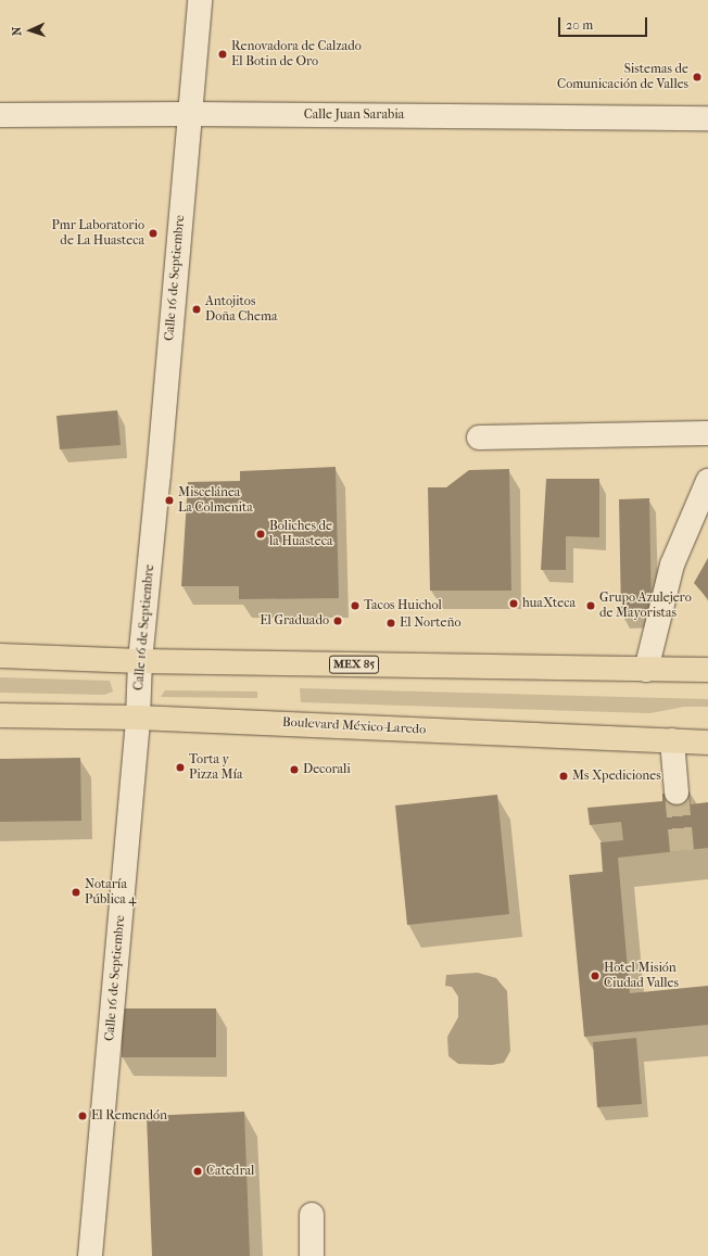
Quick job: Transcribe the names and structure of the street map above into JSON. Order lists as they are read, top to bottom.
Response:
{
  "streets": {
    "main road": ["MEX 85", "Boulevard México-Laredo"],
    "street": ["Calle Juan Sarabia", "Calle 16 de Septiembre"]
  },
  "crossings": [
    ["Calle Juan Sarabia", "Calle 16 de Septiembre"],
    ["Calle 16 de Septiembre", "MEX 85"],
    ["Calle 16 de Septiembre", "Boulevard México-Laredo"]
  ],
  "places": [
    "Renovadora de Calzado El Botin de Oro",
    "Sistemas de Comunicación de Valles",
    "Pmr Laboratorio de La Huasteca",
    "Antojitos Doña Chema",
    "Miscelánea La Colmenita",
    "Boliches de la Huasteca",
    "huaXteca",
    "Tacos Huichol",
    "Grupo Azulejero de Mayoristas",
    "El Graduado",
    "El Norteño",
    "Torta y Pizza Mía",
    "Decorali",
    "Ms Xpediciones",
    "Notaría Pública 4",
    "Hotel Misión Ciudad Valles",
    "El Remendón",
    "Catedral"
  ],
  "scale_bar": "20 m",
  "north": "left"
}
